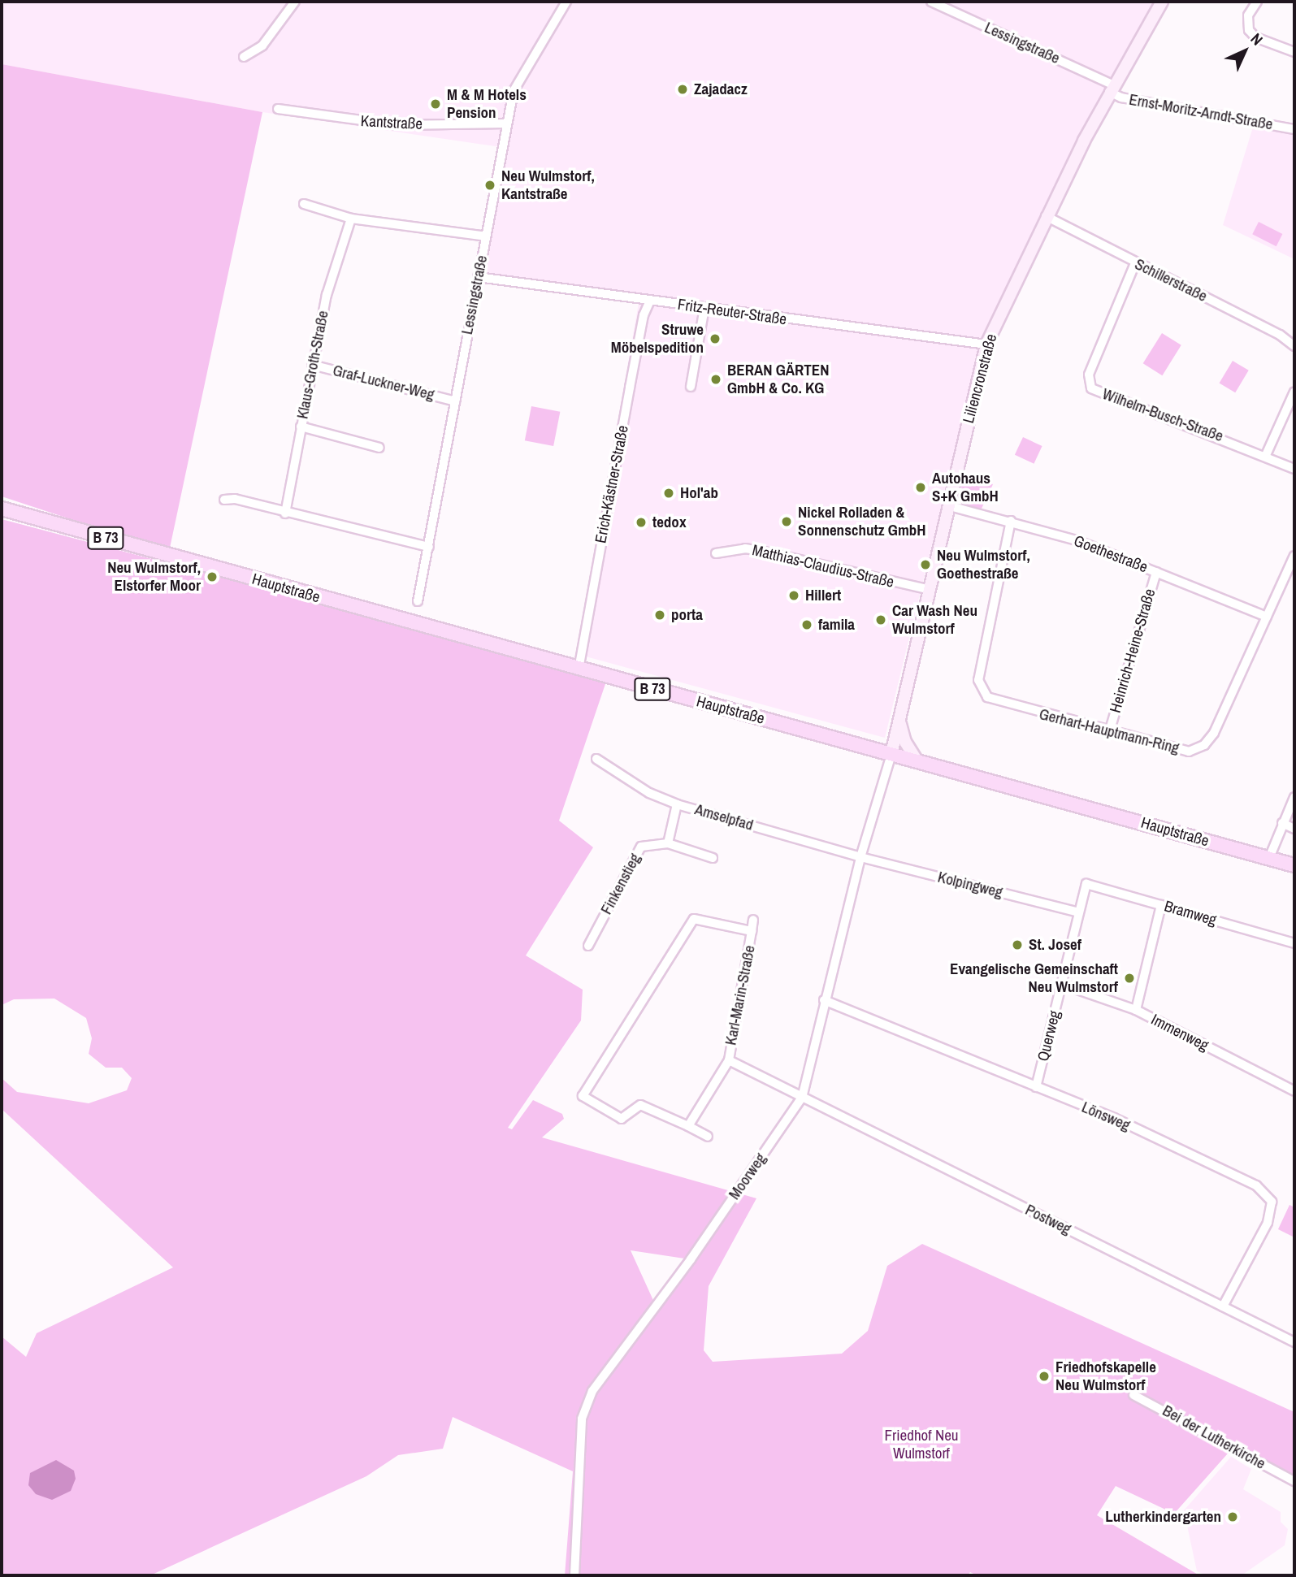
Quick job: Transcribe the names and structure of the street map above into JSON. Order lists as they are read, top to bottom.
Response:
{
  "streets": {
    "main road": ["B 73", "Hauptstraße"],
    "street": [
      "Lessingstraße",
      "Ernst-Moritz-Arndt-Straße",
      "Kantstraße",
      "Schillerstraße",
      "Fritz-Reuter-Straße",
      "Klaus-Groth-Straße",
      "Liliencronstraße",
      "Graf-Luckner-Weg",
      "Wilhelm-Busch-Straße",
      "Erich-Kästner-Straße",
      "Goethestraße",
      "Matthias-Claudius-Straße",
      "Heinrich-Heine-Straße",
      "Gerhart-Hauptmann-Ring",
      "Amselpfad",
      "Finkenstieg",
      "Kolpingweg",
      "Bramweg",
      "Karl-Marin-Straße",
      "Immenweg",
      "Querweg",
      "Lönsweg",
      "Moorweg",
      "Postweg",
      "Bei der Lutherkirche"
    ]
  },
  "crossings": [
    ["Lessingstraße", "Ernst-Moritz-Arndt-Straße"],
    ["Lessingstraße", "Kantstraße"],
    ["Lessingstraße", "Fritz-Reuter-Straße"],
    ["Lessingstraße", "Liliencronstraße"],
    ["Lessingstraße", "Graf-Luckner-Weg"],
    ["Ernst-Moritz-Arndt-Straße", "Liliencronstraße"],
    ["Schillerstraße", "Liliencronstraße"],
    ["Schillerstraße", "Wilhelm-Busch-Straße"],
    ["Fritz-Reuter-Straße", "Liliencronstraße"],
    ["Fritz-Reuter-Straße", "Erich-Kästner-Straße"],
    ["Klaus-Groth-Straße", "Graf-Luckner-Weg"],
    ["Liliencronstraße", "Goethestraße"],
    ["Liliencronstraße", "Matthias-Claudius-Straße"],
    ["Liliencronstraße", "Hauptstraße"],
    ["Liliencronstraße", "Moorweg"],
    ["Erich-Kästner-Straße", "Hauptstraße"],
    ["Goethestraße", "Heinrich-Heine-Straße"],
    ["Goethestraße", "Gerhart-Hauptmann-Ring"],
    ["Hauptstraße", "Moorweg"],
    ["Heinrich-Heine-Straße", "Gerhart-Hauptmann-Ring"],
    ["Amselpfad", "Kolpingweg"],
    ["Amselpfad", "Moorweg"],
    ["Kolpingweg", "Querweg"],
    ["Kolpingweg", "Moorweg"],
    ["Bramweg", "Querweg"],
    ["Karl-Marin-Straße", "Postweg"],
    ["Immenweg", "Querweg"],
    ["Querweg", "Lönsweg"],
    ["Lönsweg", "Moorweg"],
    ["Lönsweg", "Postweg"],
    ["Moorweg", "Postweg"]
  ],
  "parks": ["Friedhof Neu Wulmstorf"],
  "places": [
    "Zajadacz",
    "M & M Hotels Pension",
    "Neu Wulmstorf, Kantstraße",
    "Struwe Möbelspedition",
    "BERAN GÄRTEN GmbH & Co. KG",
    "Autohaus S+K GmbH",
    "Hol'ab",
    "Nickel Rolladen & Sonnenschutz GmbH",
    "tedox",
    "Neu Wulmstorf, Goethestraße",
    "Neu Wulmstorf, Elstorfer Moor",
    "Hillert",
    "porta",
    "Car Wash Neu Wulmstorf",
    "famila",
    "St. Josef",
    "Evangelische Gemeinschaft Neu Wulmstorf",
    "Friedhofskapelle Neu Wulmstorf",
    "Lutherkindergarten"
  ],
  "north": "top right"
}
